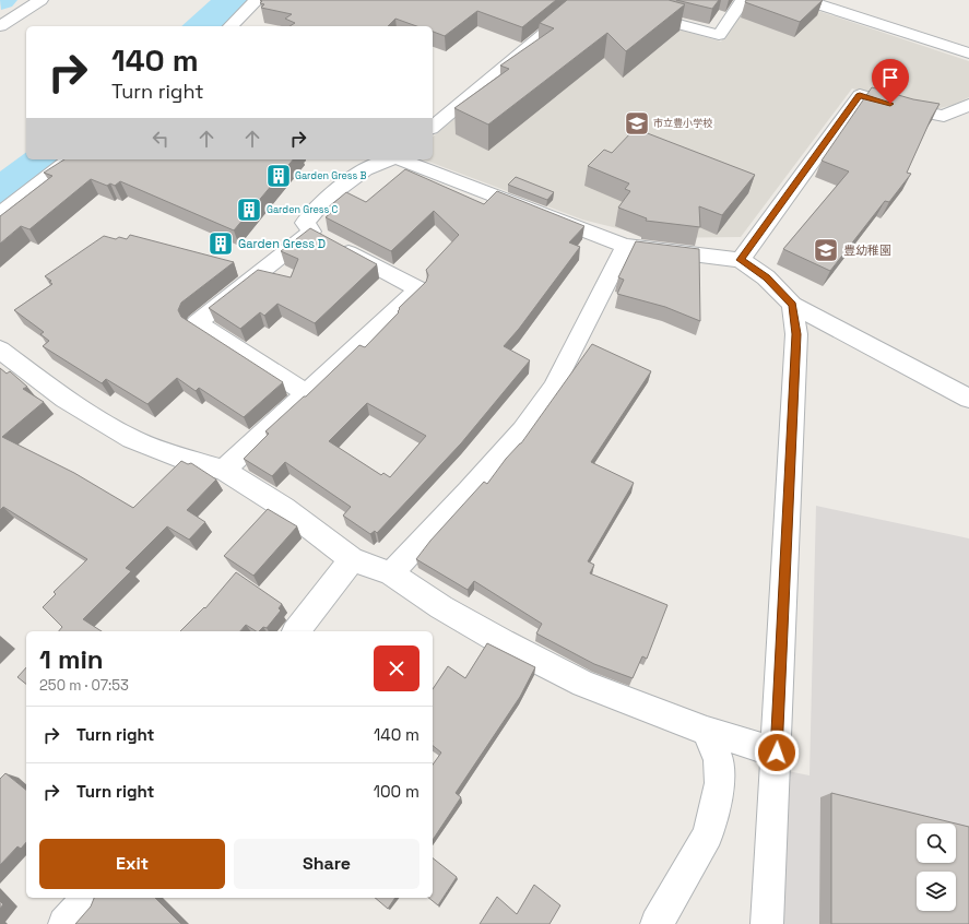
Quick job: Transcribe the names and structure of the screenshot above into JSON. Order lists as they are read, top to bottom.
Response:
{
  "places": {
    "school or university": ["市立豊小学校", "豊幼稚園"],
    "building": ["Garden Gress B", "Garden Gress C", "Garden Gress D"]
  },
  "page": {
    "turn": ["140 m", "Turn right"],
    "heading": ["1 min", "250 m · 07:53"],
    "list": [
      {
        "name": "Turn right",
        "value": "140 m"
      },
      {
        "name": "Turn right",
        "value": "100 m"
      }
    ],
    "buttons": ["Exit", "Share"]
  }
}
